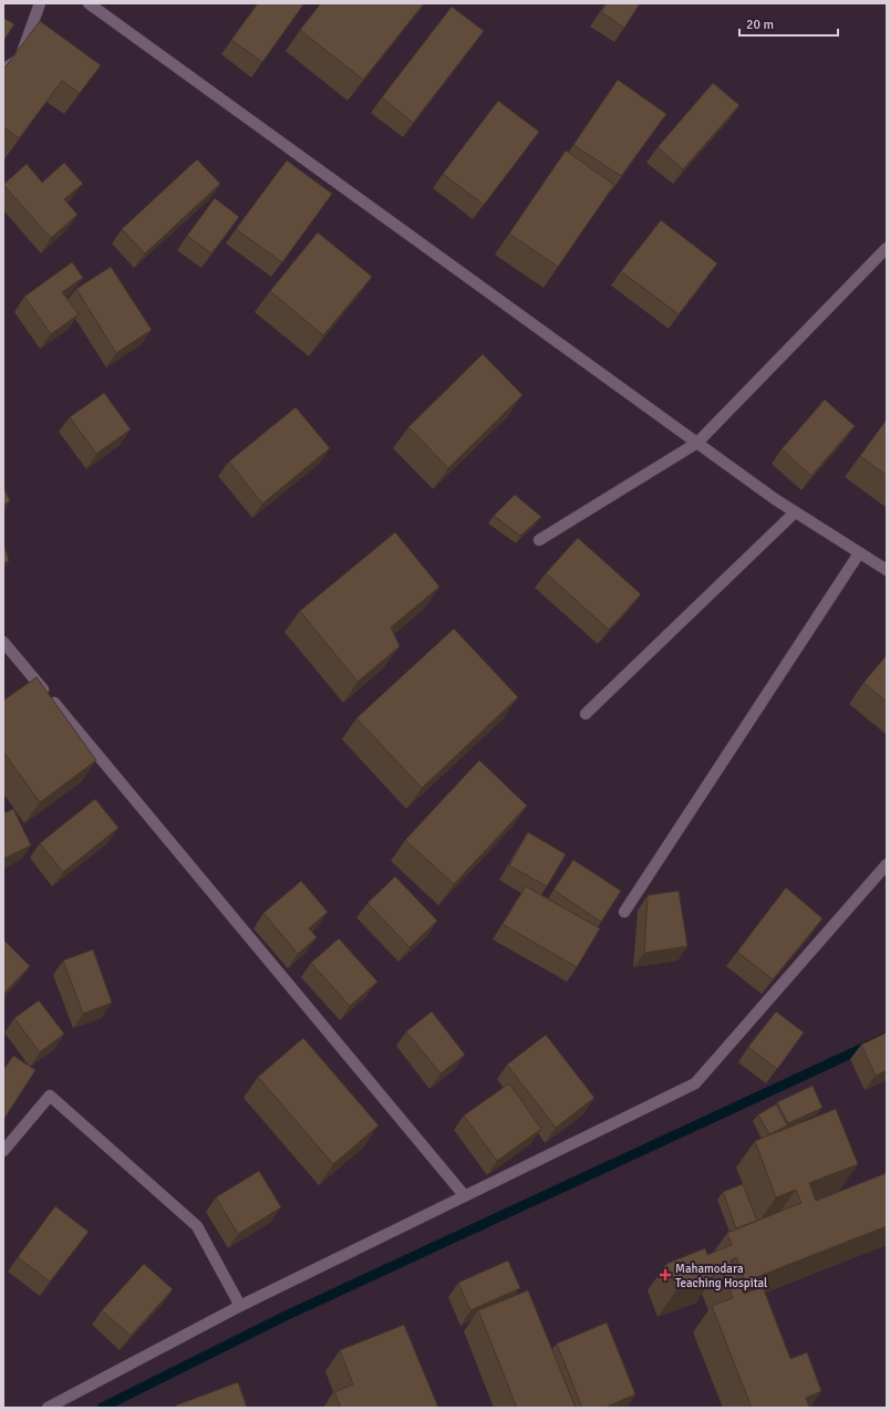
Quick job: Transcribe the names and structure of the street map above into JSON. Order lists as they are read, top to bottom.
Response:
{
  "places": {
    "health": ["Mahamodara Teaching Hospital"]
  },
  "scale_bar": "20 m"
}
